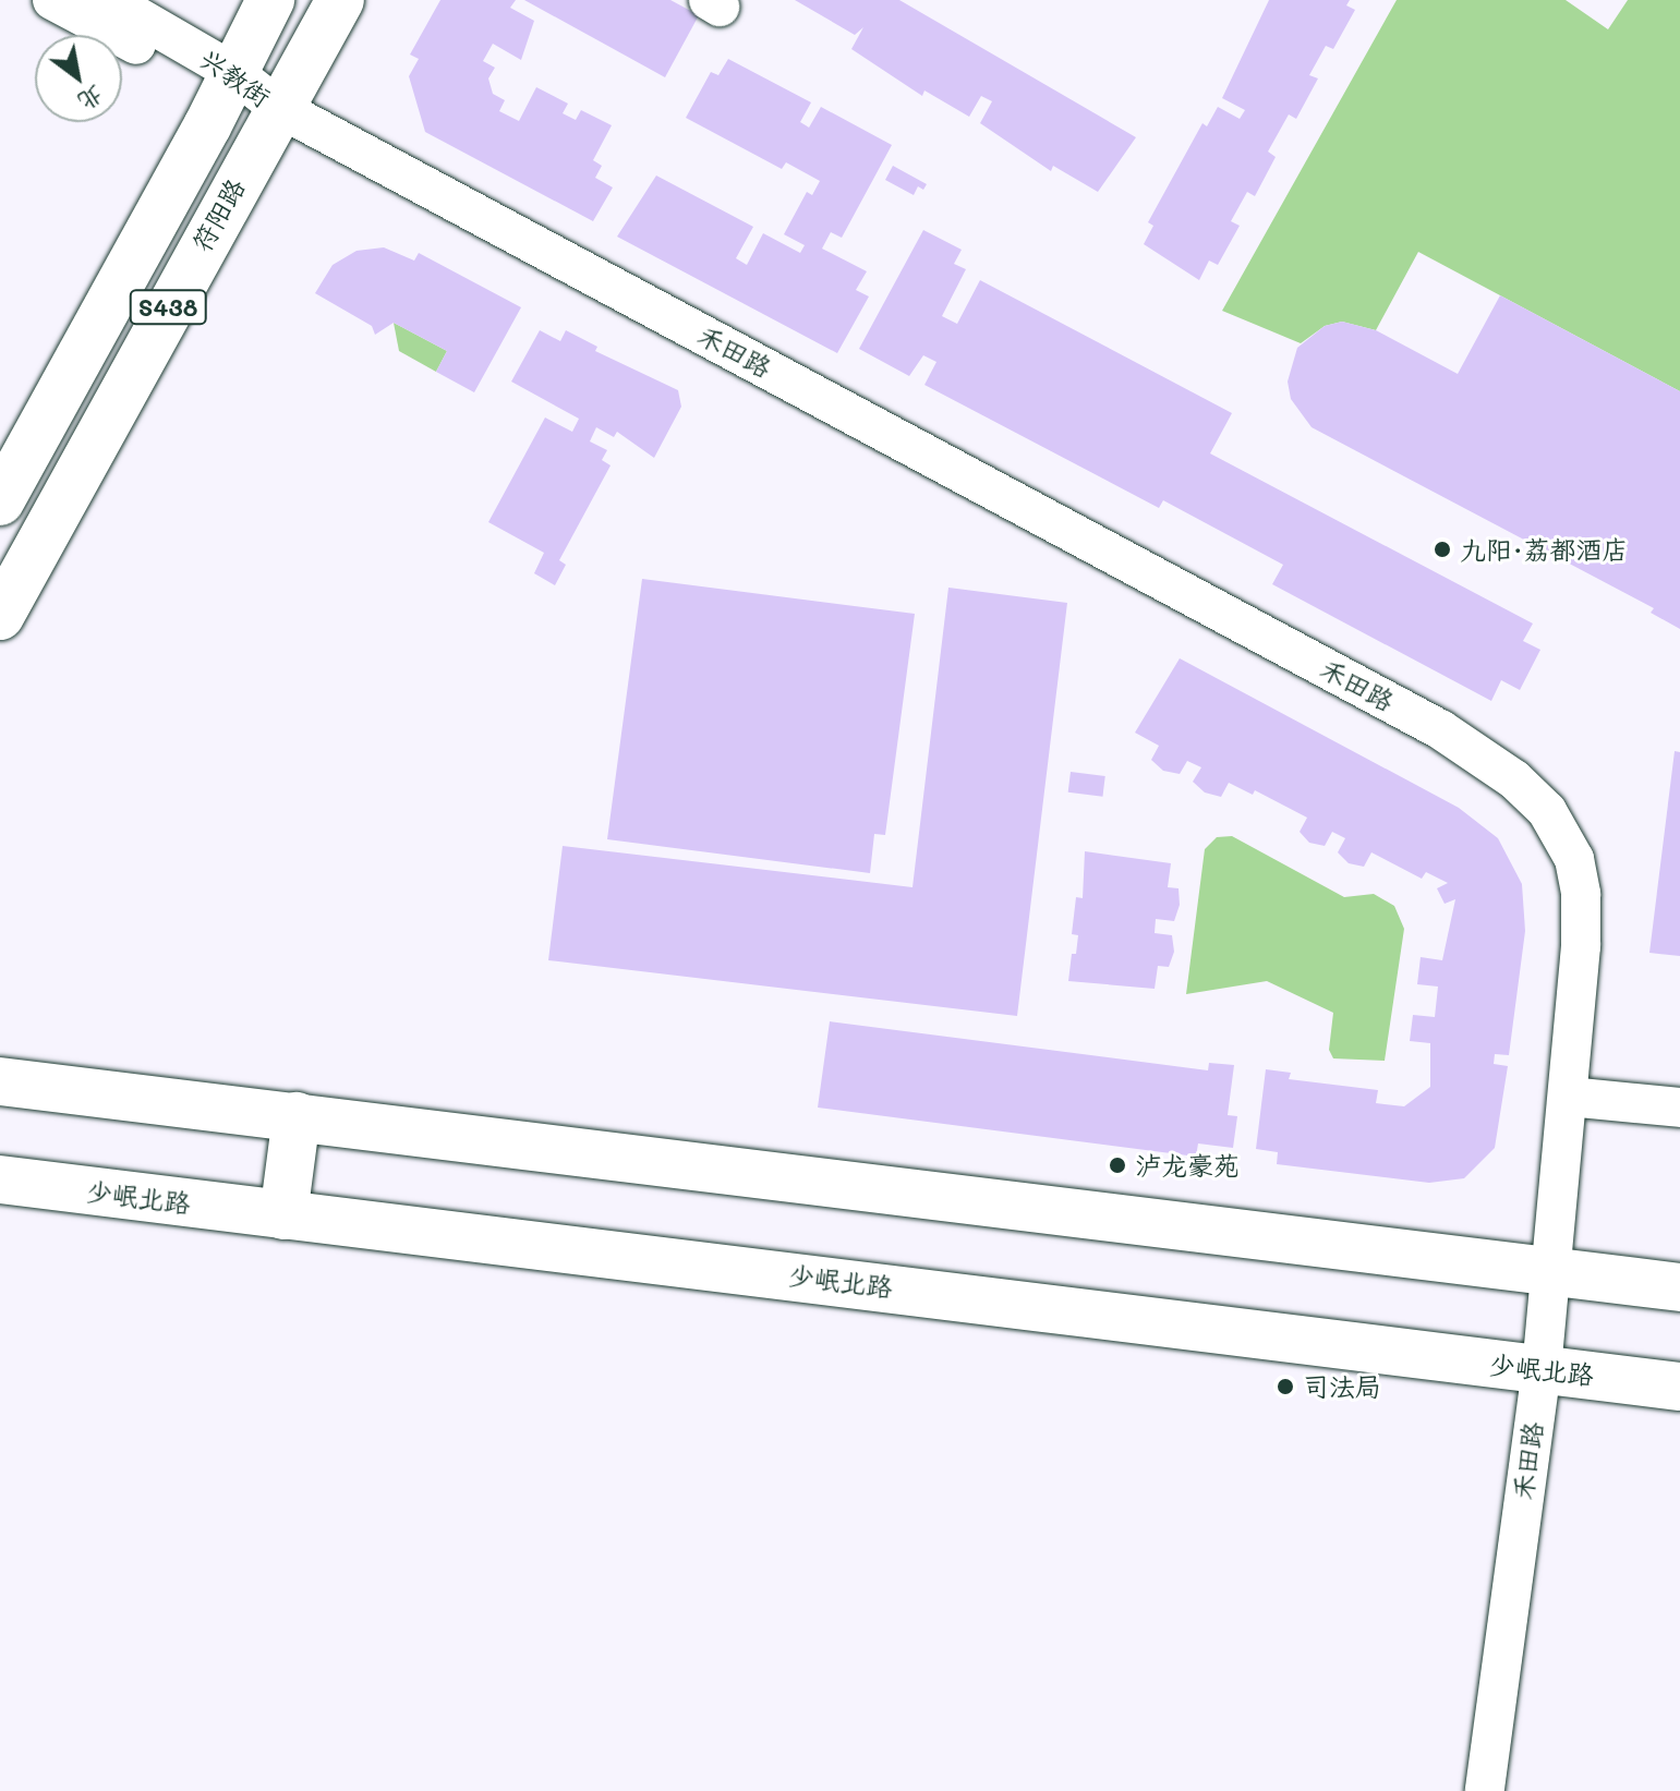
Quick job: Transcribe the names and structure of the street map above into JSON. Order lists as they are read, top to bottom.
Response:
{
  "streets": {
    "main road": ["符阳路", "S438", "少岷北路"],
    "street": ["兴教街", "禾田路"]
  },
  "crossings": [
    ["兴教街", "符阳路"],
    ["兴教街", "禾田路"],
    ["符阳路", "禾田路"],
    ["禾田路", "少岷北路"]
  ],
  "places": ["九阳·荔都酒店", "泸龙豪苑", "司法局"],
  "north": "bottom right"
}
